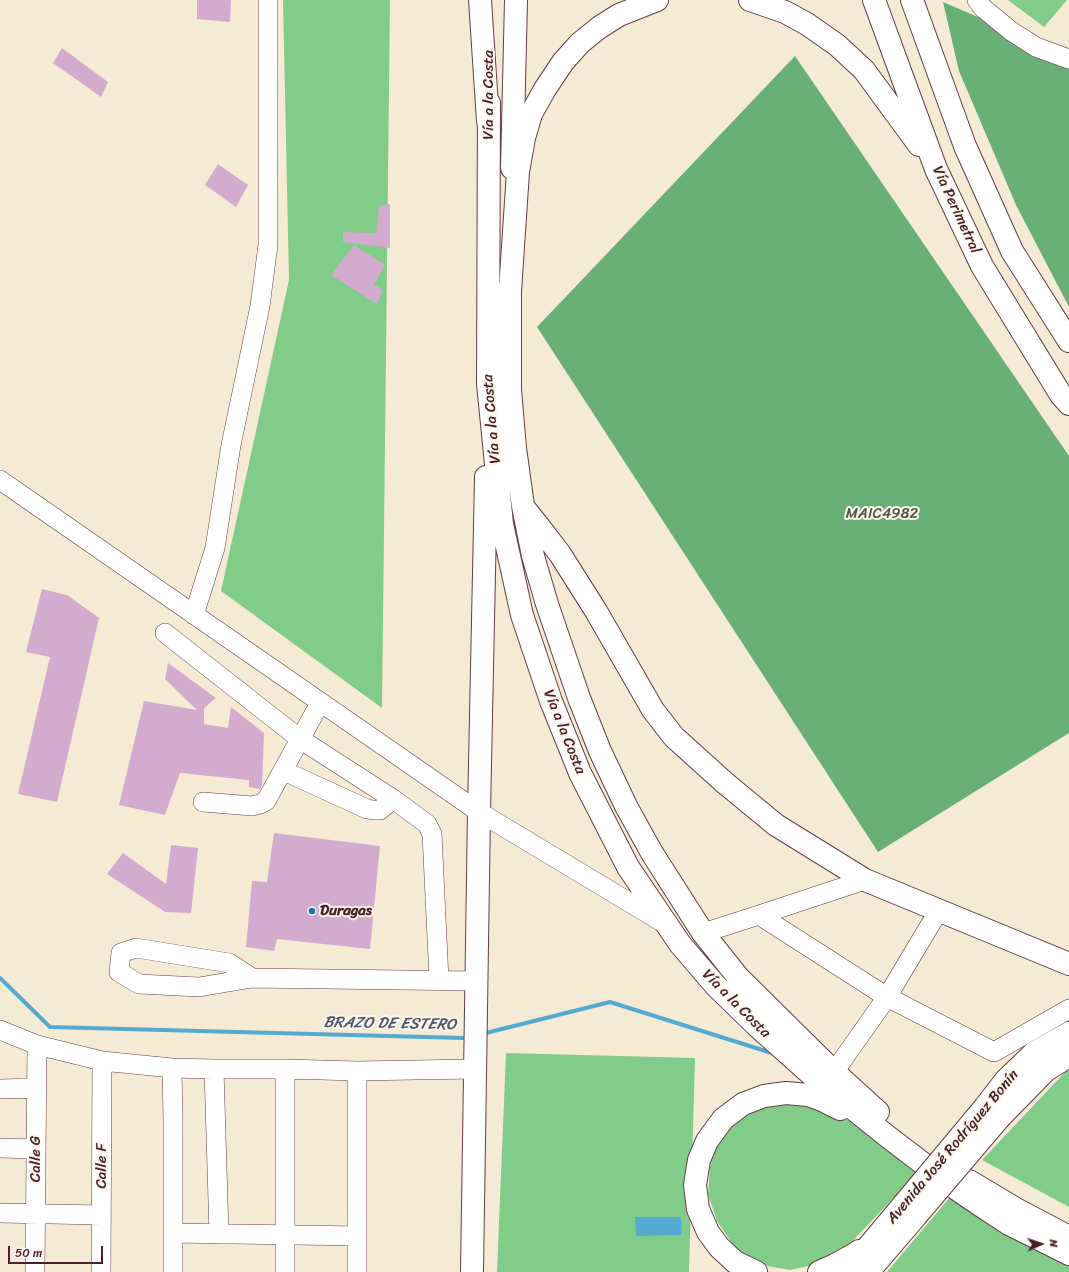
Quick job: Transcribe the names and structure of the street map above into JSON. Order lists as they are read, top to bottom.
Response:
{
  "streets": {
    "main road": ["Vía a la Costa", "Vía Perimetral", "Avenida José Rodríguez Bonín"],
    "street": ["Calle G", "Calle F"]
  },
  "water": ["BRAZO DE ESTERO"],
  "parks": ["MAIC4982"],
  "places": ["Duragas"],
  "scale_bar": "50 m",
  "north": "right"
}
